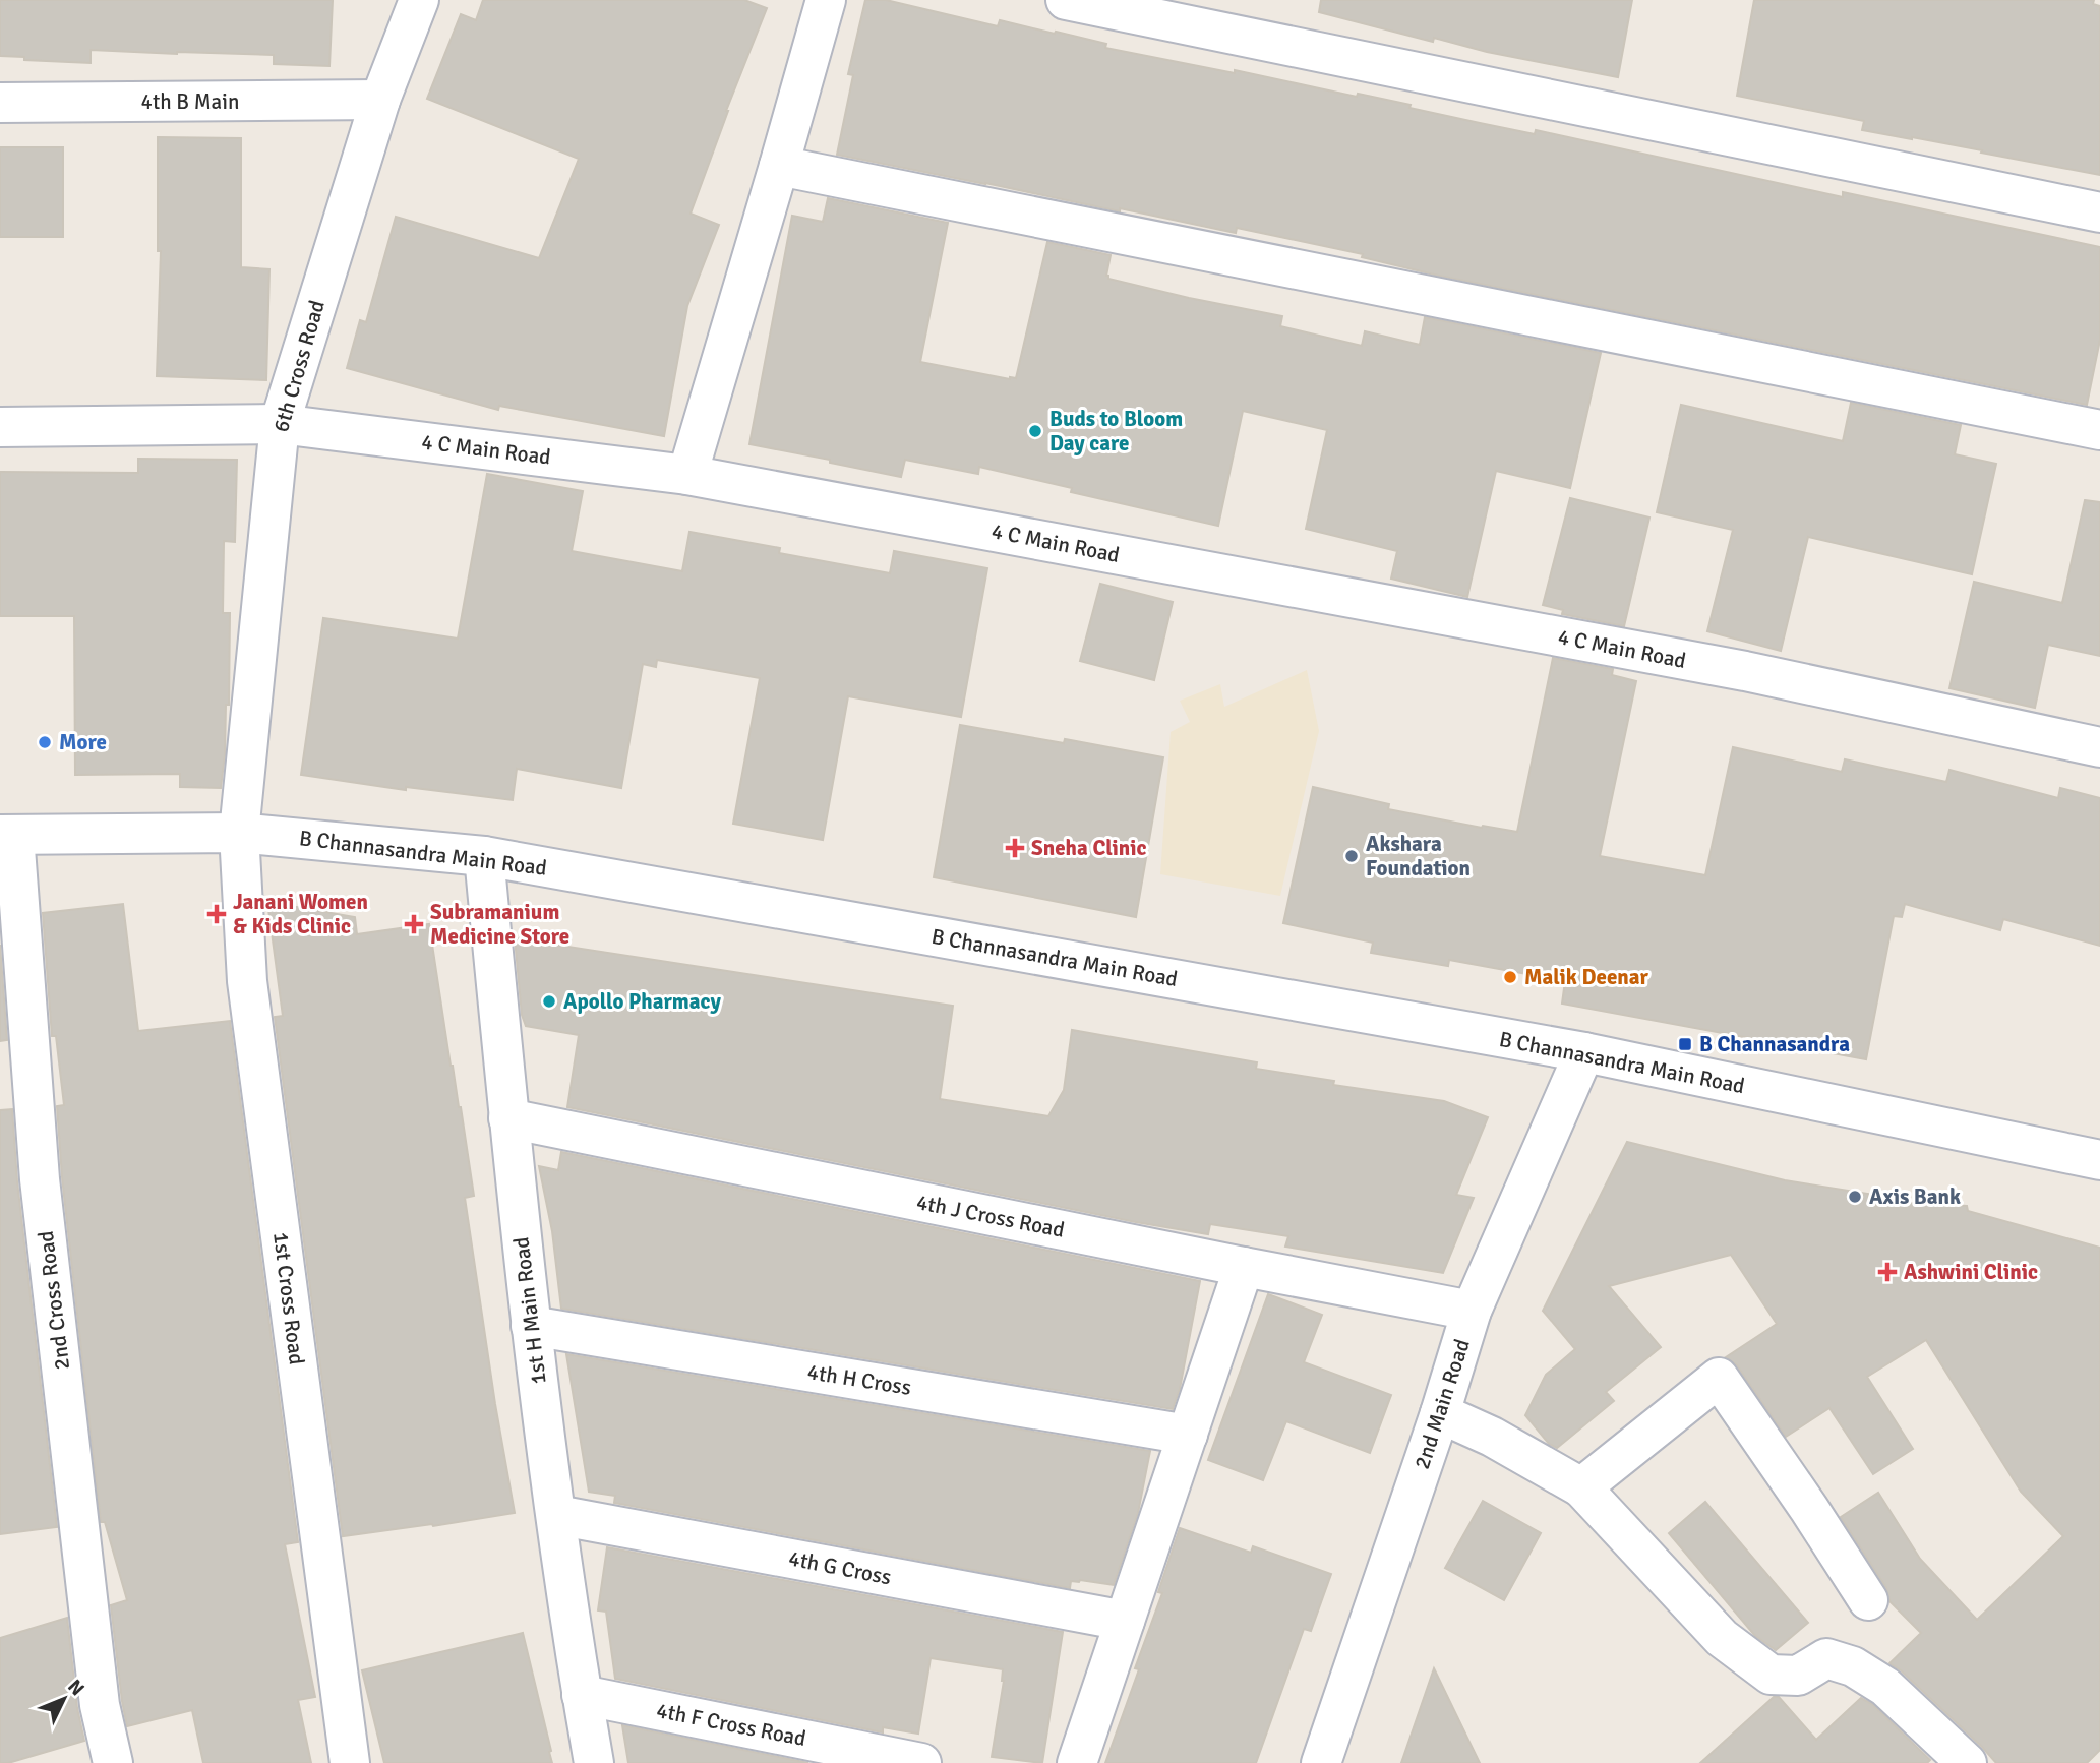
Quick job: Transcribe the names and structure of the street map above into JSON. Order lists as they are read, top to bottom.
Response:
{
  "streets": {
    "street": [
      "4th B Main",
      "6th Cross Road",
      "4 C Main Road",
      "B Channasandra Main Road",
      "4th J Cross Road",
      "1st Cross Road",
      "2nd Cross Road",
      "1st H Main Road",
      "4th H Cross",
      "2nd Main Road",
      "4th G Cross",
      "4th F Cross Road"
    ]
  },
  "crossings": [
    ["4th B Main", "6th Cross Road"],
    ["6th Cross Road", "4 C Main Road"],
    ["6th Cross Road", "B Channasandra Main Road"],
    ["6th Cross Road", "1st Cross Road"],
    ["B Channasandra Main Road", "1st Cross Road"],
    ["B Channasandra Main Road", "2nd Cross Road"],
    ["B Channasandra Main Road", "1st H Main Road"],
    ["B Channasandra Main Road", "2nd Main Road"],
    ["4th J Cross Road", "1st H Main Road"],
    ["4th J Cross Road", "2nd Main Road"],
    ["1st H Main Road", "4th H Cross"],
    ["1st H Main Road", "4th G Cross"],
    ["1st H Main Road", "4th F Cross Road"]
  ],
  "places": {
    "other": [
      "Buds to Bloom Day care",
      "More",
      "Akshara Foundation",
      "Malik Deenar",
      "Apollo Pharmacy",
      "Axis Bank"
    ],
    "health": [
      "Sneha Clinic",
      "Janani Women & Kids Clinic",
      "Subramanium Medicine Store",
      "Ashwini Clinic"
    ],
    "transit": ["B Channasandra"]
  },
  "north": "top right"
}
